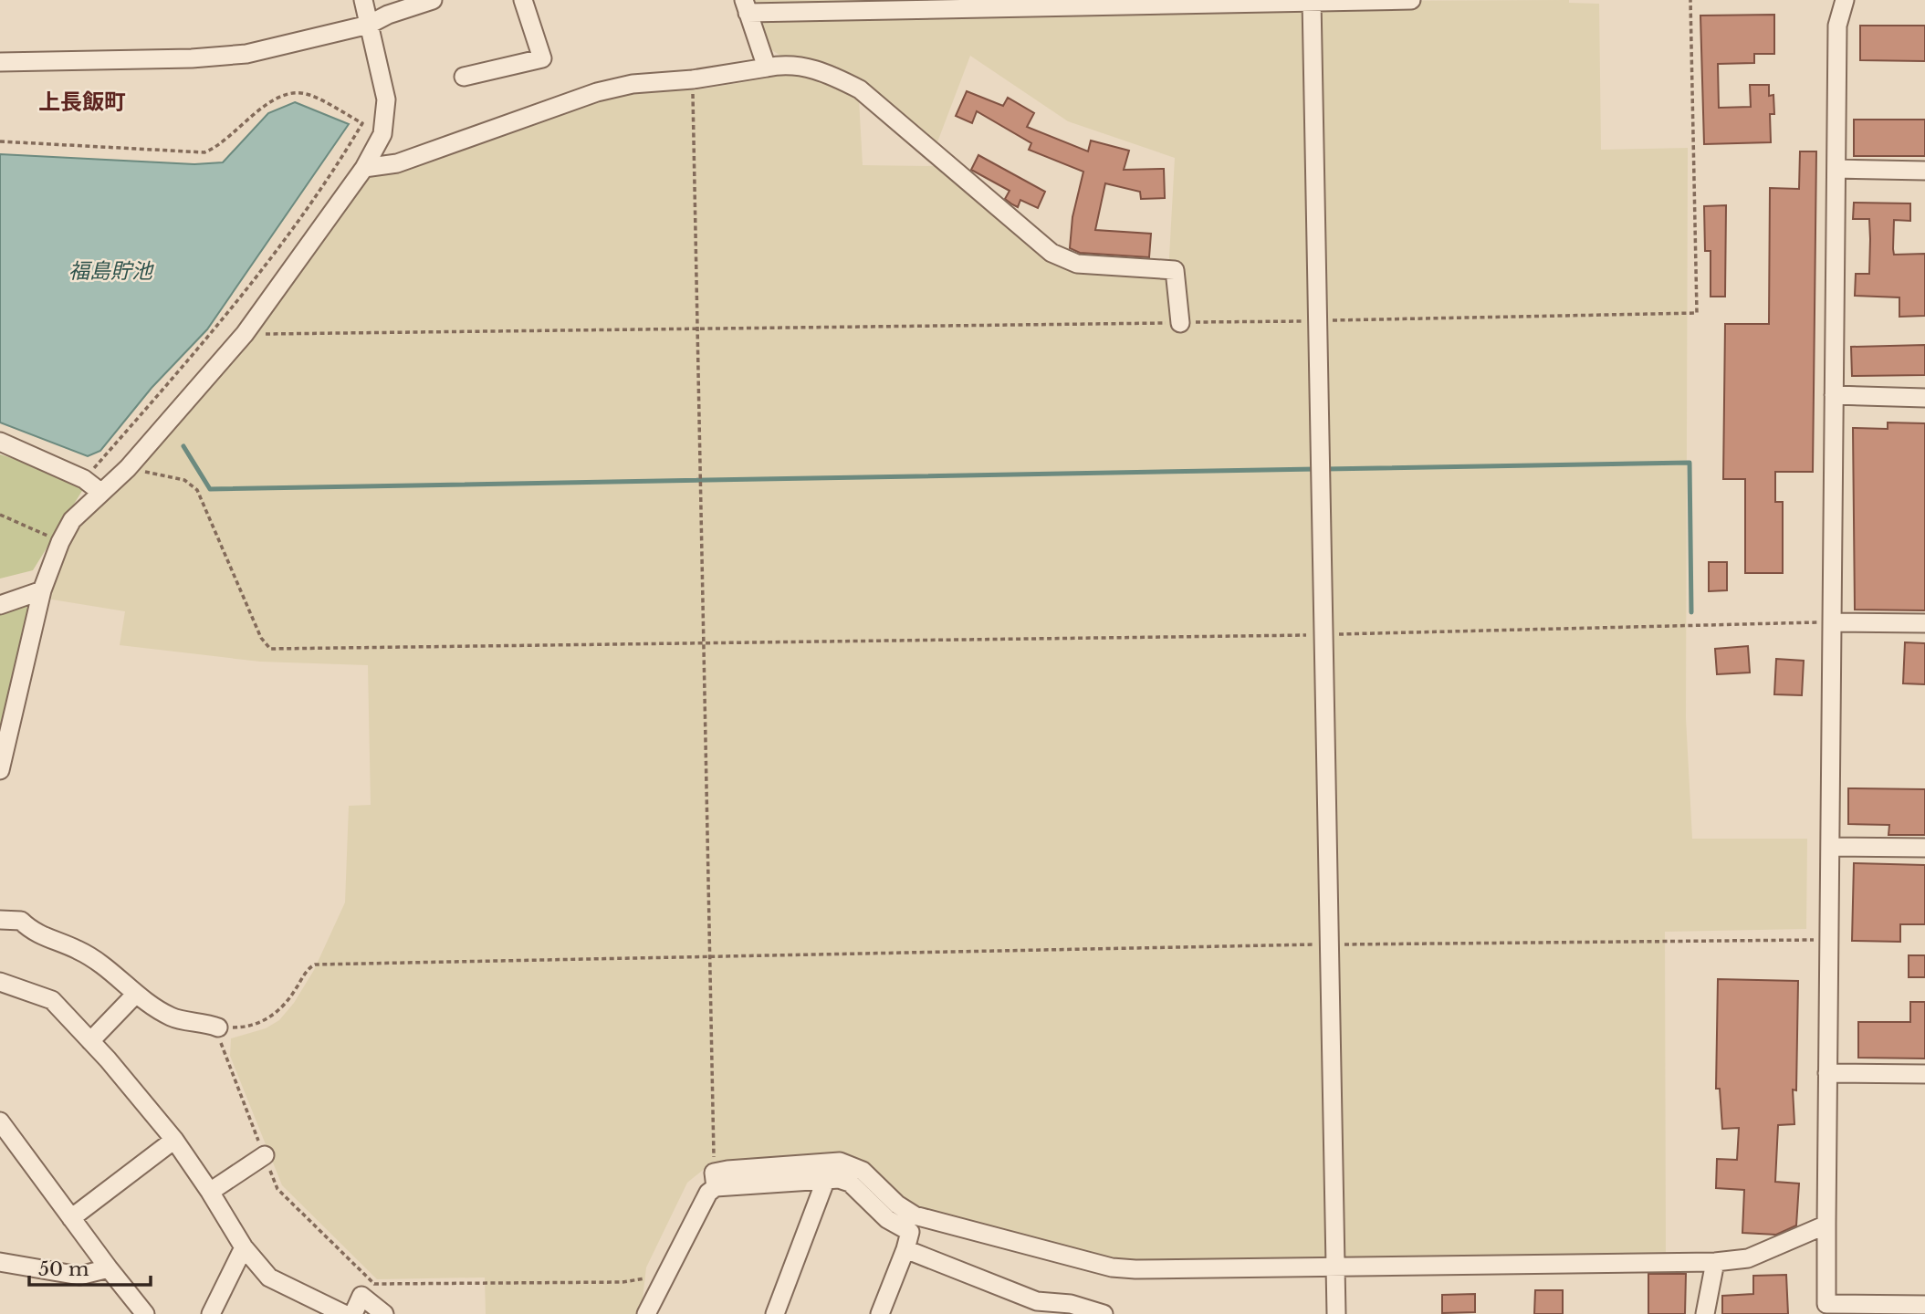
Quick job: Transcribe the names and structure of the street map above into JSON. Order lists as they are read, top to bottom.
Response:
{
  "districts": ["上長飯町"],
  "water": ["福島貯池"],
  "scale_bar": "50 m"
}
